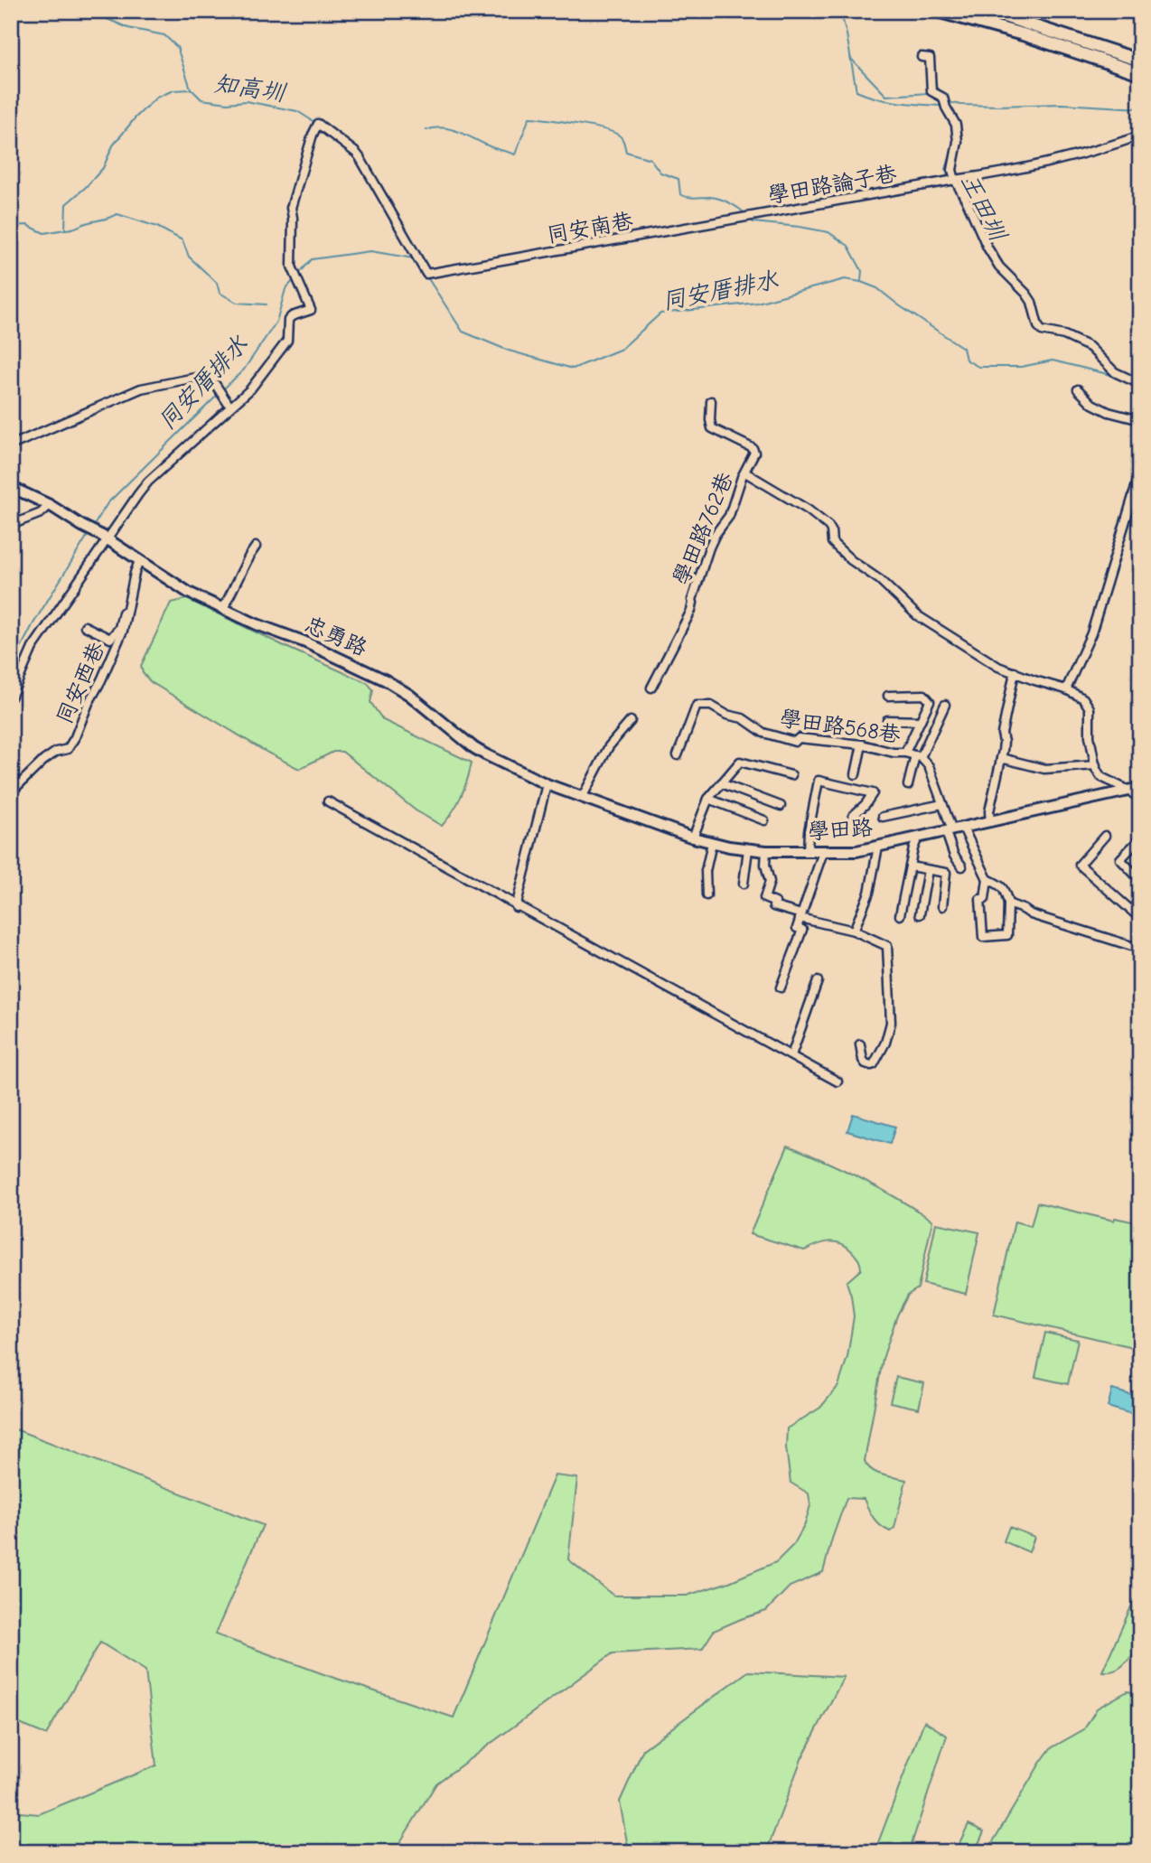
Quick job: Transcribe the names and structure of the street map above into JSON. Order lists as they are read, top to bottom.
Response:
{
  "streets": {
    "main road": ["忠勇路", "學田路"],
    "street": [
      "學田路論子巷",
      "同安南巷",
      "學田路762巷",
      "同安西巷",
      "學田路568巷"
    ]
  },
  "crossings": [
    ["學田路論子巷", "同安南巷"],
    ["同安南巷", "忠勇路"],
    ["忠勇路", "同安西巷"],
    ["忠勇路", "學田路"],
    ["學田路568巷", "學田路"]
  ],
  "water": ["知高圳", "王田圳", "同安厝排水"]
}
